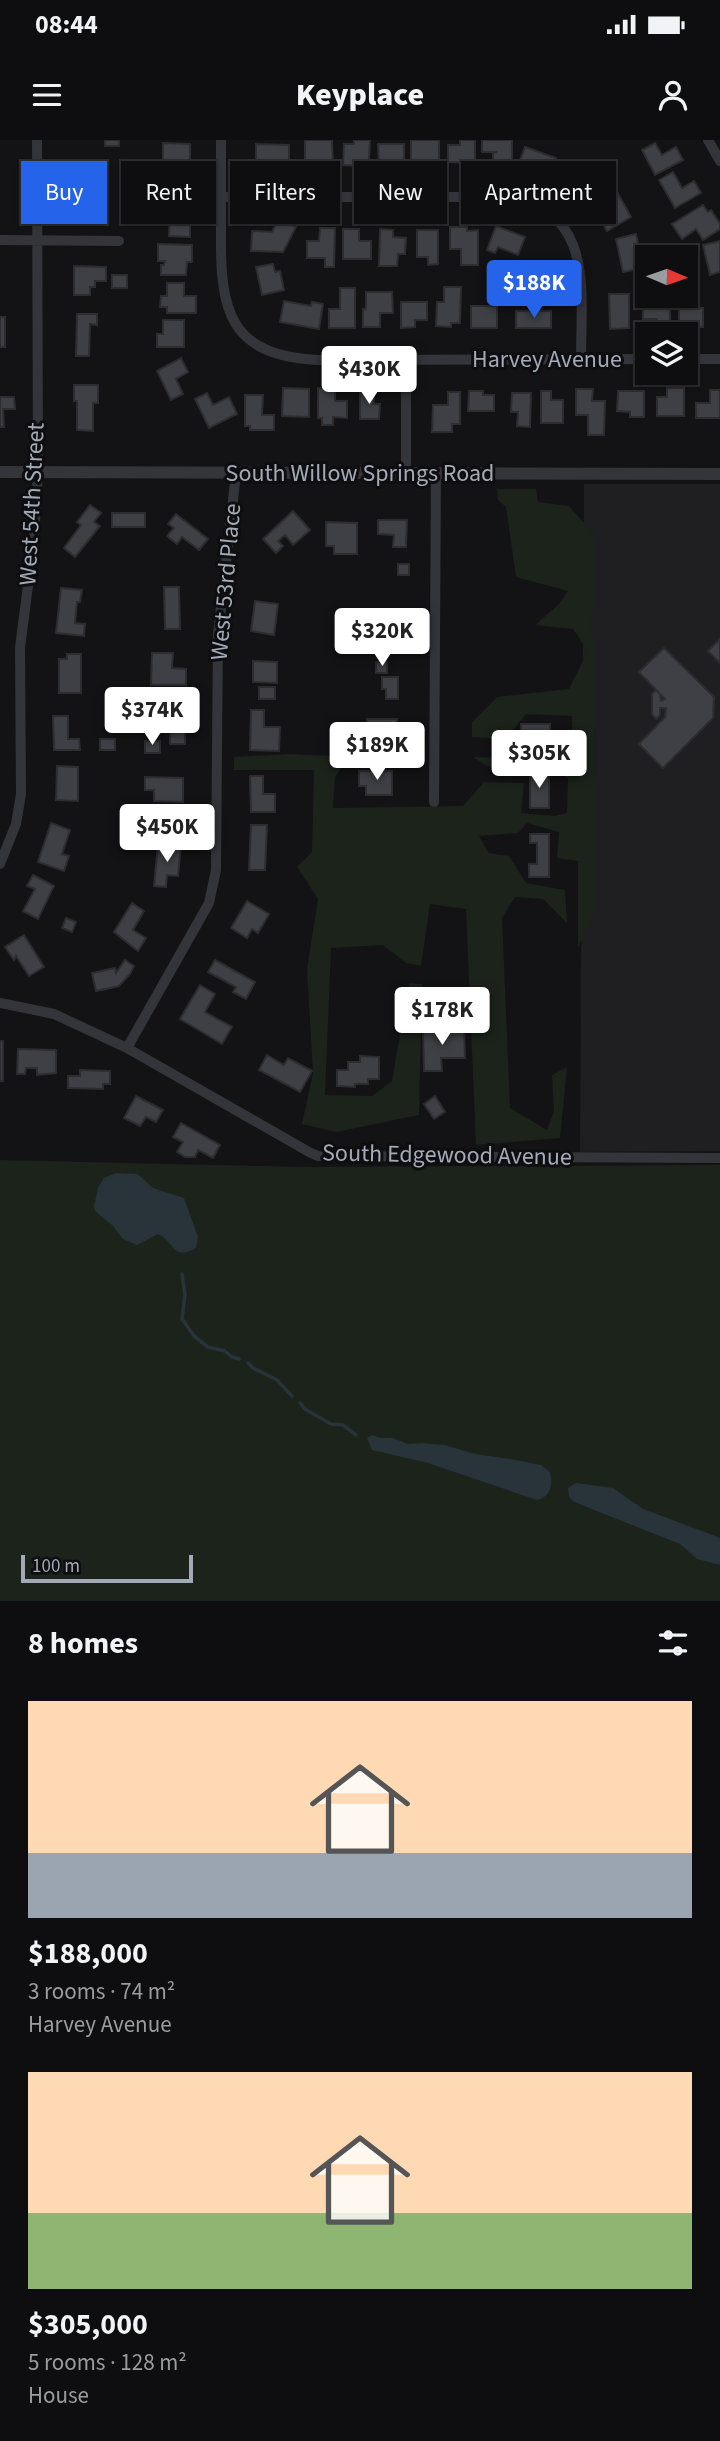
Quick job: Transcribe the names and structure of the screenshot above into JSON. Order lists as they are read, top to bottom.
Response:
{
  "streets": {
    "street": [
      "Harvey Avenue",
      "South Willow Springs Road",
      "West 54th Street",
      "West 53rd Place",
      "South Edgewood Avenue"
    ]
  },
  "crossings": [
    ["South Willow Springs Road", "West 54th Street"],
    ["South Willow Springs Road", "West 53rd Place"],
    ["West 53rd Place", "South Edgewood Avenue"]
  ],
  "scale_bar": "100 m",
  "north": "right",
  "page": {
    "status": "08:44",
    "header": "Keyplace",
    "chip": [
      "Buy",
      "Rent",
      "Filters",
      "New",
      "Apartment"
    ],
    "price": [
      "$188K",
      "$430K",
      "$320K",
      "$374K",
      "$189K",
      "$305K",
      "$450K",
      "$178K"
    ],
    "scale": "100 m",
    "heading": "8 homes",
    "list": [
      {
        "name": "$188,000",
        "note": "3 rooms · 74 m² · Harvey Avenue"
      },
      {
        "name": "$305,000",
        "note": "5 rooms · 128 m² · House"
      }
    ]
  }
}
